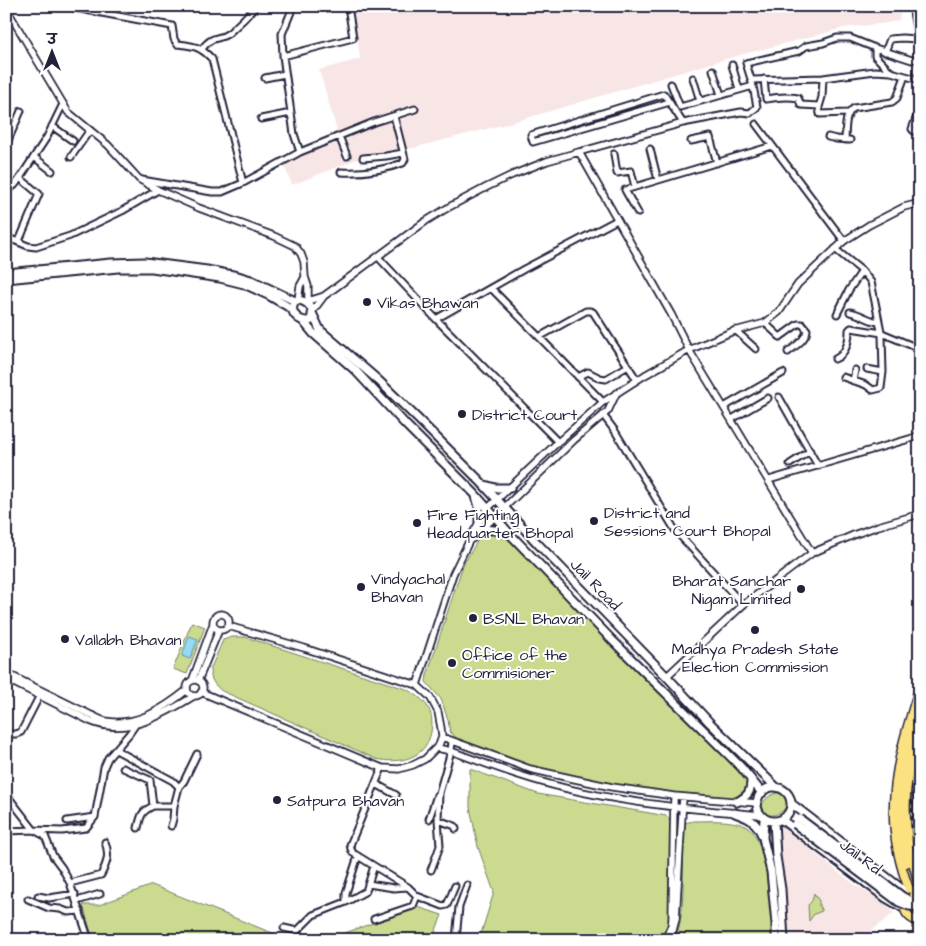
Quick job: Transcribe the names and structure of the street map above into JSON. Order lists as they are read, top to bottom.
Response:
{
  "streets": {
    "main road": ["Jail Road", "Jail Rd"]
  },
  "crossings": [
    ["Jail Road", "Jail Rd"]
  ],
  "places": [
    "Vikas Bhawan",
    "District Court",
    "District and Sessions Court Bhopal",
    "Fire Fighting Headquarter Bhopal",
    "Vindyachal Bhavan",
    "Bharat Sanchar Nigam Limited",
    "BSNL Bhavan",
    "Madhya Pradesh State Election Commission",
    "Vallabh Bhavan",
    "Office of the Commisioner",
    "Satpura Bhavan"
  ],
  "north": "top"
}
